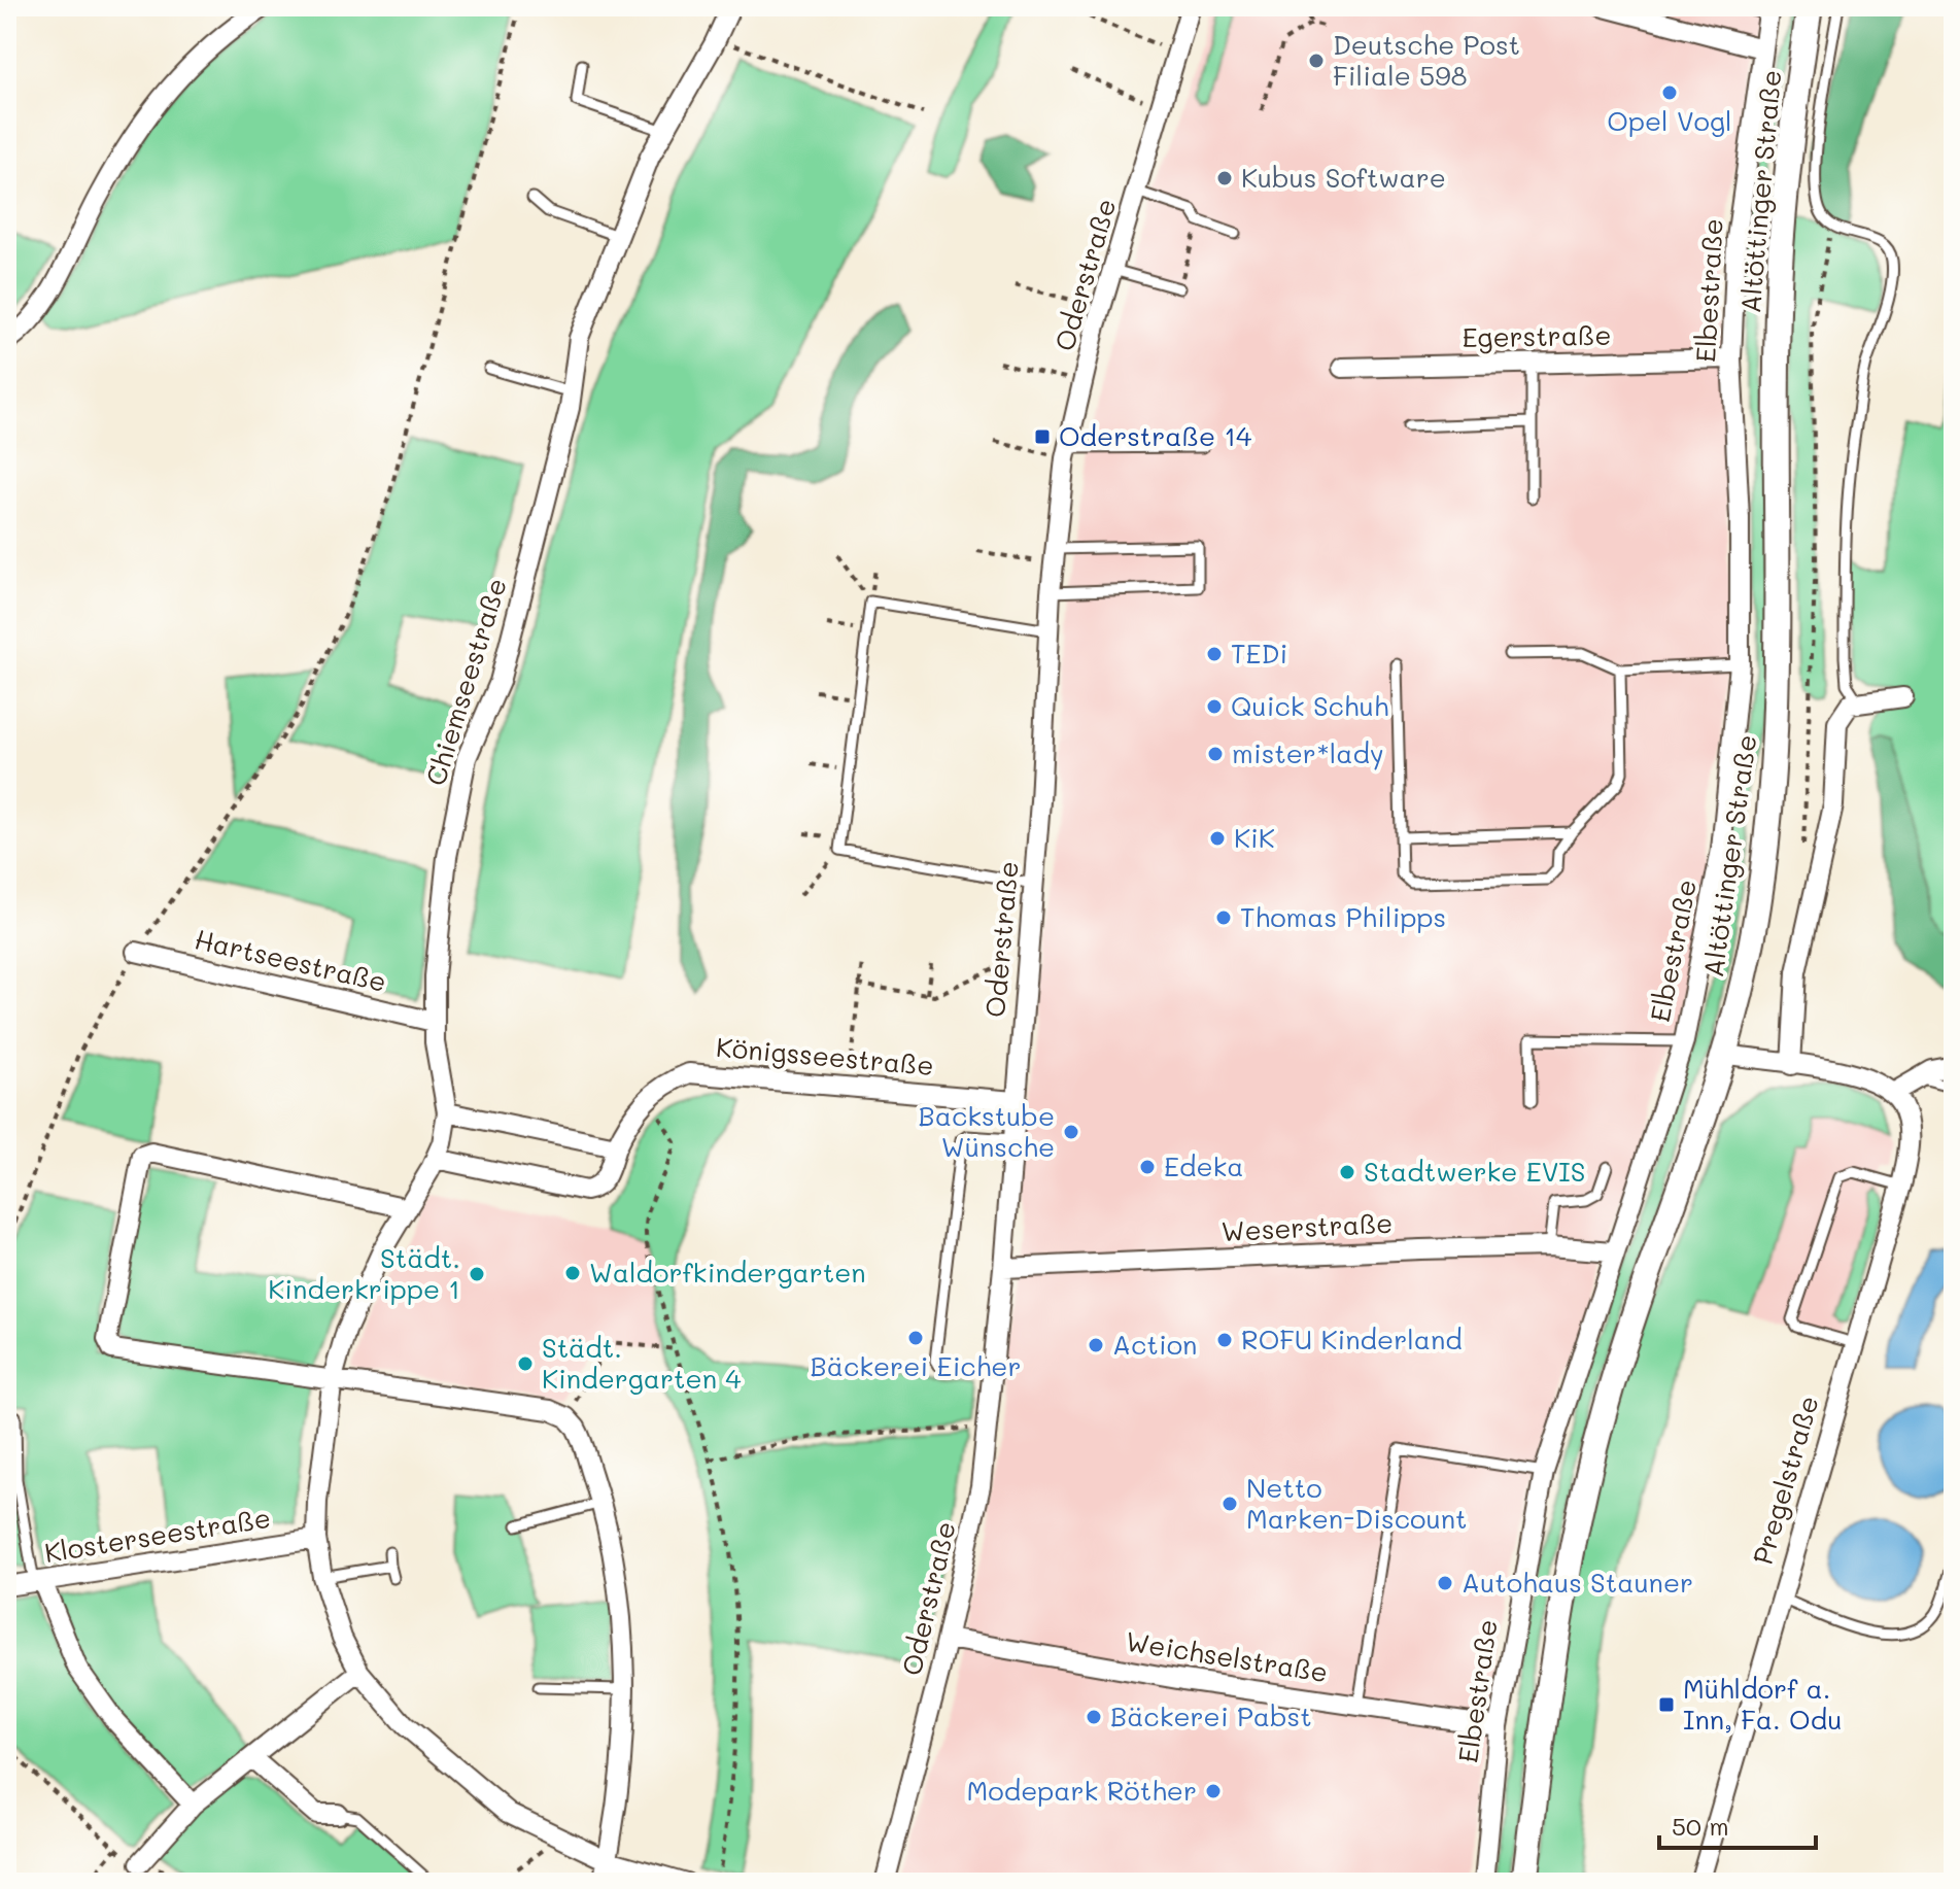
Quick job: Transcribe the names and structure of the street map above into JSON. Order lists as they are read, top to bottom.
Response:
{
  "streets": {
    "main road": ["Altöttinger Straße"],
    "street": [
      "Oderstraße",
      "Elbestraße",
      "Egerstraße",
      "Chiemseestraße",
      "Hartseestraße",
      "Königsseestraße",
      "Weserstraße",
      "Pregelstraße",
      "Klosterseestraße",
      "Weichselstraße"
    ]
  },
  "crossings": [
    ["Oderstraße", "Königsseestraße"],
    ["Oderstraße", "Weserstraße"],
    ["Oderstraße", "Weichselstraße"],
    ["Elbestraße", "Egerstraße"],
    ["Elbestraße", "Weserstraße"],
    ["Elbestraße", "Weichselstraße"],
    ["Chiemseestraße", "Hartseestraße"],
    ["Chiemseestraße", "Königsseestraße"],
    ["Chiemseestraße", "Klosterseestraße"]
  ],
  "places": {
    "other": [
      "Deutsche Post Filiale 598",
      "Opel Vogl",
      "Kubus Software",
      "TEDi",
      "Quick Schuh",
      "mister*lady",
      "KiK",
      "Thomas Philipps",
      "Backstube Wünsche",
      "Edeka",
      "Stadtwerke EVIS",
      "Waldorfkindergarten",
      "Städt. Kinderkrippe 1",
      "Bäckerei Eicher",
      "ROFU Kinderland",
      "Action",
      "Städt. Kindergarten 4",
      "Netto Marken-Discount",
      "Autohaus Stauner",
      "Bäckerei Pabst",
      "Modepark Röther"
    ],
    "transit": ["Oderstraße 14", "Mühldorf a. Inn, Fa. Odu"]
  },
  "scale_bar": "50 m"
}
